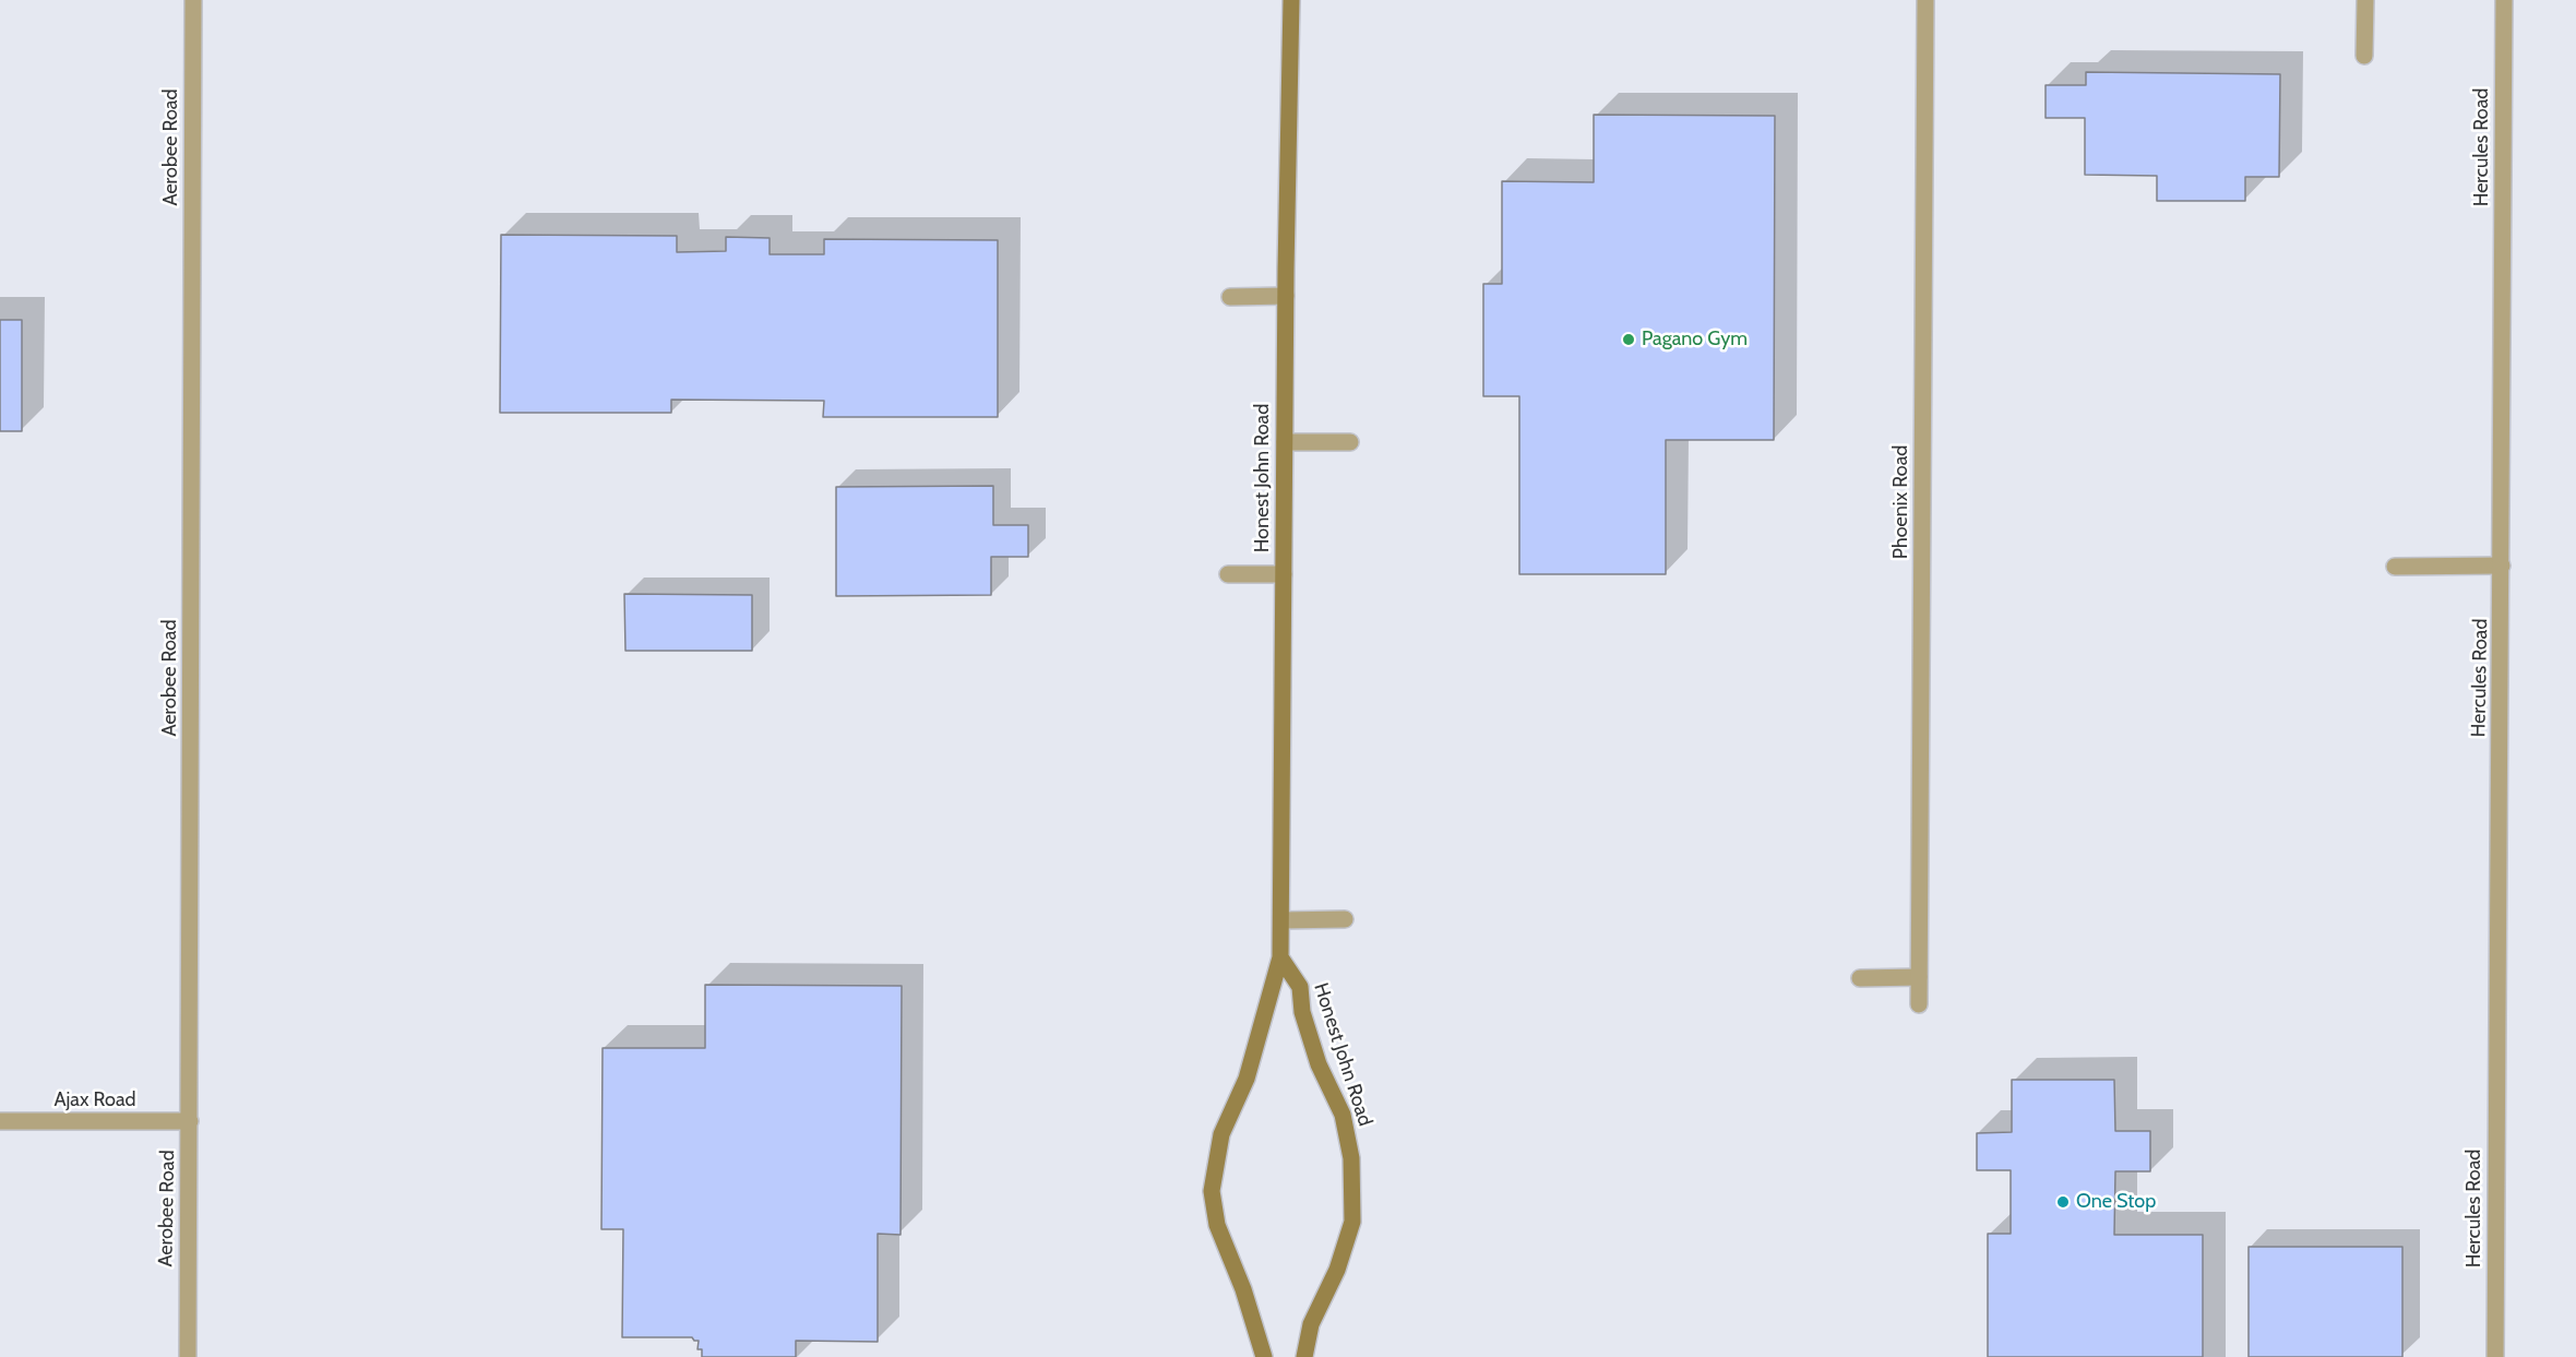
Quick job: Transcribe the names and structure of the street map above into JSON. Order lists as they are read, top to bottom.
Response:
{
  "streets": {
    "street": [
      "Aerobee Road",
      "Hercules Road",
      "Honest John Road",
      "Phoenix Road",
      "Ajax Road"
    ]
  },
  "crossings": [
    ["Aerobee Road", "Ajax Road"]
  ],
  "places": ["Pagano Gym", "One Stop"]
}
